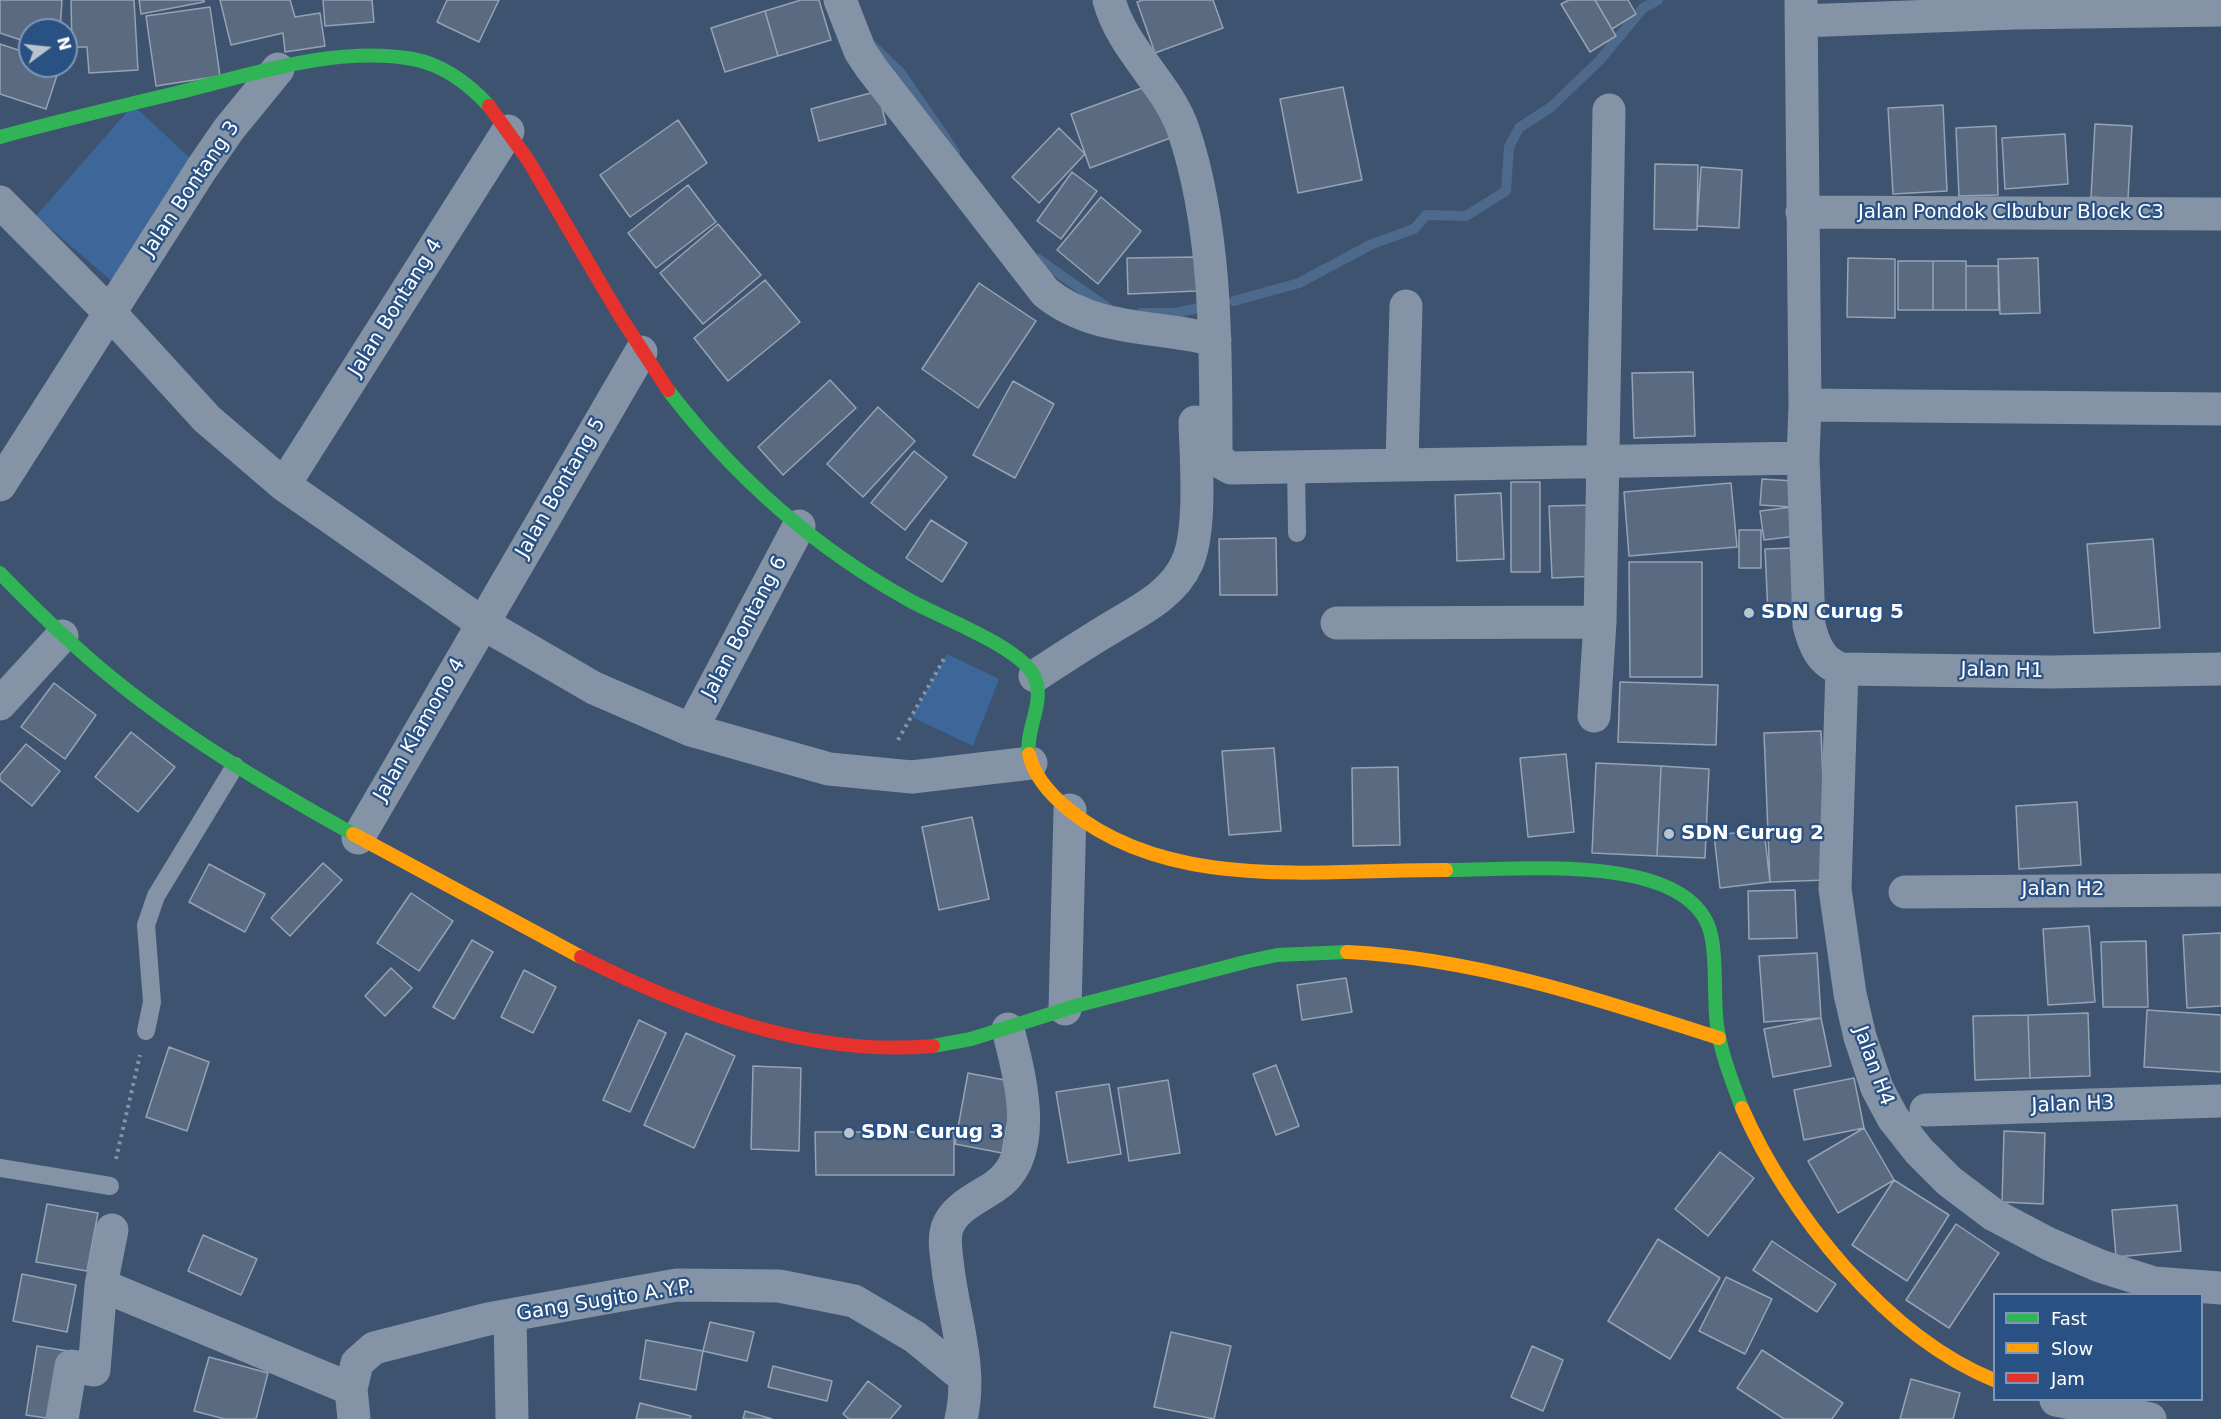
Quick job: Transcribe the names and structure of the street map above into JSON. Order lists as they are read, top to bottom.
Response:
{
  "streets": {
    "street": [
      "Jalan Bontang 3",
      "Jalan Pondok Clbubur Block C3",
      "Jalan Bontang 4",
      "Jalan Bontang 5",
      "Jalan Bontang 6",
      "Jalan H1",
      "Jalan Klamono 4",
      "Jalan H2",
      "Jalan H4",
      "Jalan H3",
      "Gang Sugito A.Y.P."
    ]
  },
  "crossings": [
    ["Jalan Bontang 5", "Jalan Klamono 4"],
    ["Jalan H1", "Jalan H4"]
  ],
  "places": ["SDN Curug 5", "SDN Curug 2", "SDN Curug 3"],
  "legend": ["Fast", "Slow", "Jam"],
  "north": "right"
}
